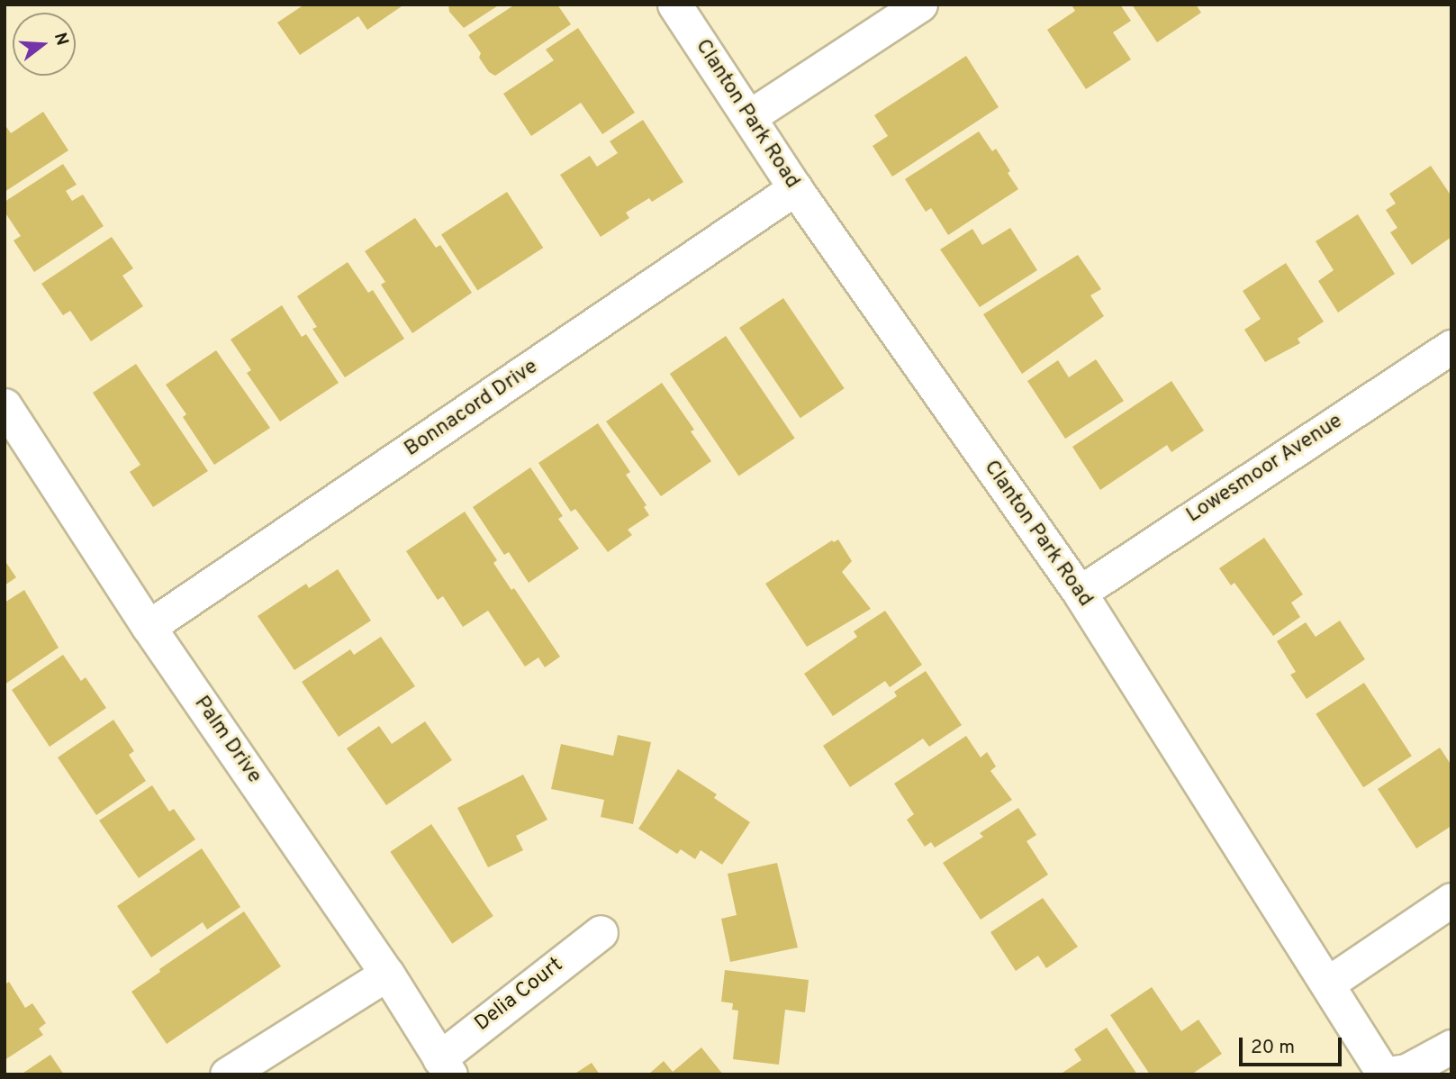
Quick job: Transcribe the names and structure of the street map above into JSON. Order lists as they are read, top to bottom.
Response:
{
  "streets": {
    "street": [
      "Clanton Park Road",
      "Bonnacord Drive",
      "Lowesmoor Avenue",
      "Palm Drive",
      "Delia Court"
    ]
  },
  "crossings": [
    ["Clanton Park Road", "Bonnacord Drive"],
    ["Clanton Park Road", "Lowesmoor Avenue"],
    ["Bonnacord Drive", "Palm Drive"],
    ["Palm Drive", "Delia Court"]
  ],
  "scale_bar": "20 m",
  "north": "right"
}
